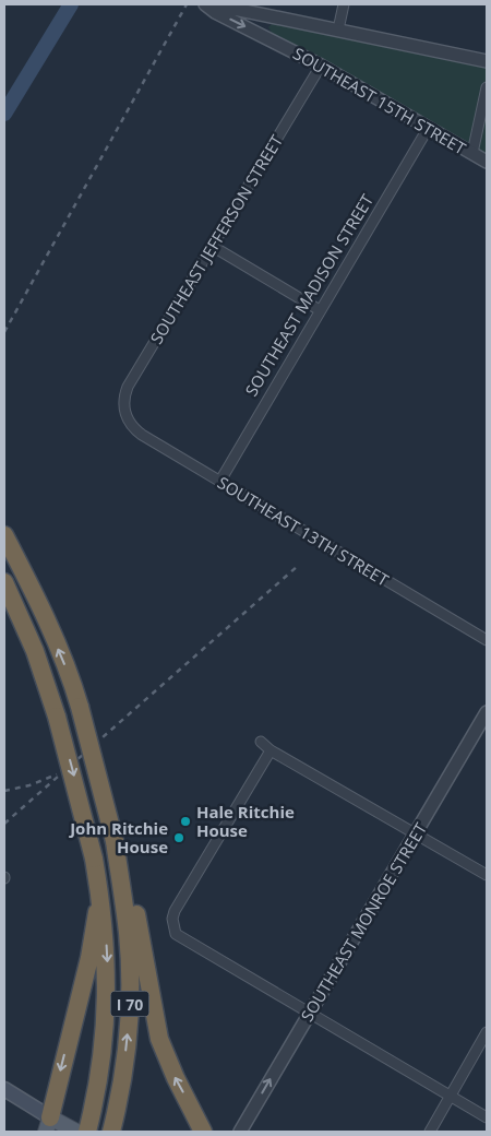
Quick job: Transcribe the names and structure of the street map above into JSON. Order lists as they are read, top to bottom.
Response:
{
  "streets": {
    "highway": ["I 70"],
    "street": [
      "SOUTHEAST 15TH STREET",
      "SOUTHEAST JEFFERSON STREET",
      "SOUTHEAST MADISON STREET",
      "SOUTHEAST 13TH STREET",
      "SOUTHEAST MONROE STREET"
    ]
  },
  "crossings": [
    ["SOUTHEAST 15TH STREET", "SOUTHEAST JEFFERSON STREET"],
    ["SOUTHEAST 15TH STREET", "SOUTHEAST MADISON STREET"],
    ["SOUTHEAST JEFFERSON STREET", "SOUTHEAST 13TH STREET"],
    ["SOUTHEAST MADISON STREET", "SOUTHEAST 13TH STREET"]
  ],
  "places": ["Hale Ritchie House", "John Ritchie House"]
}
